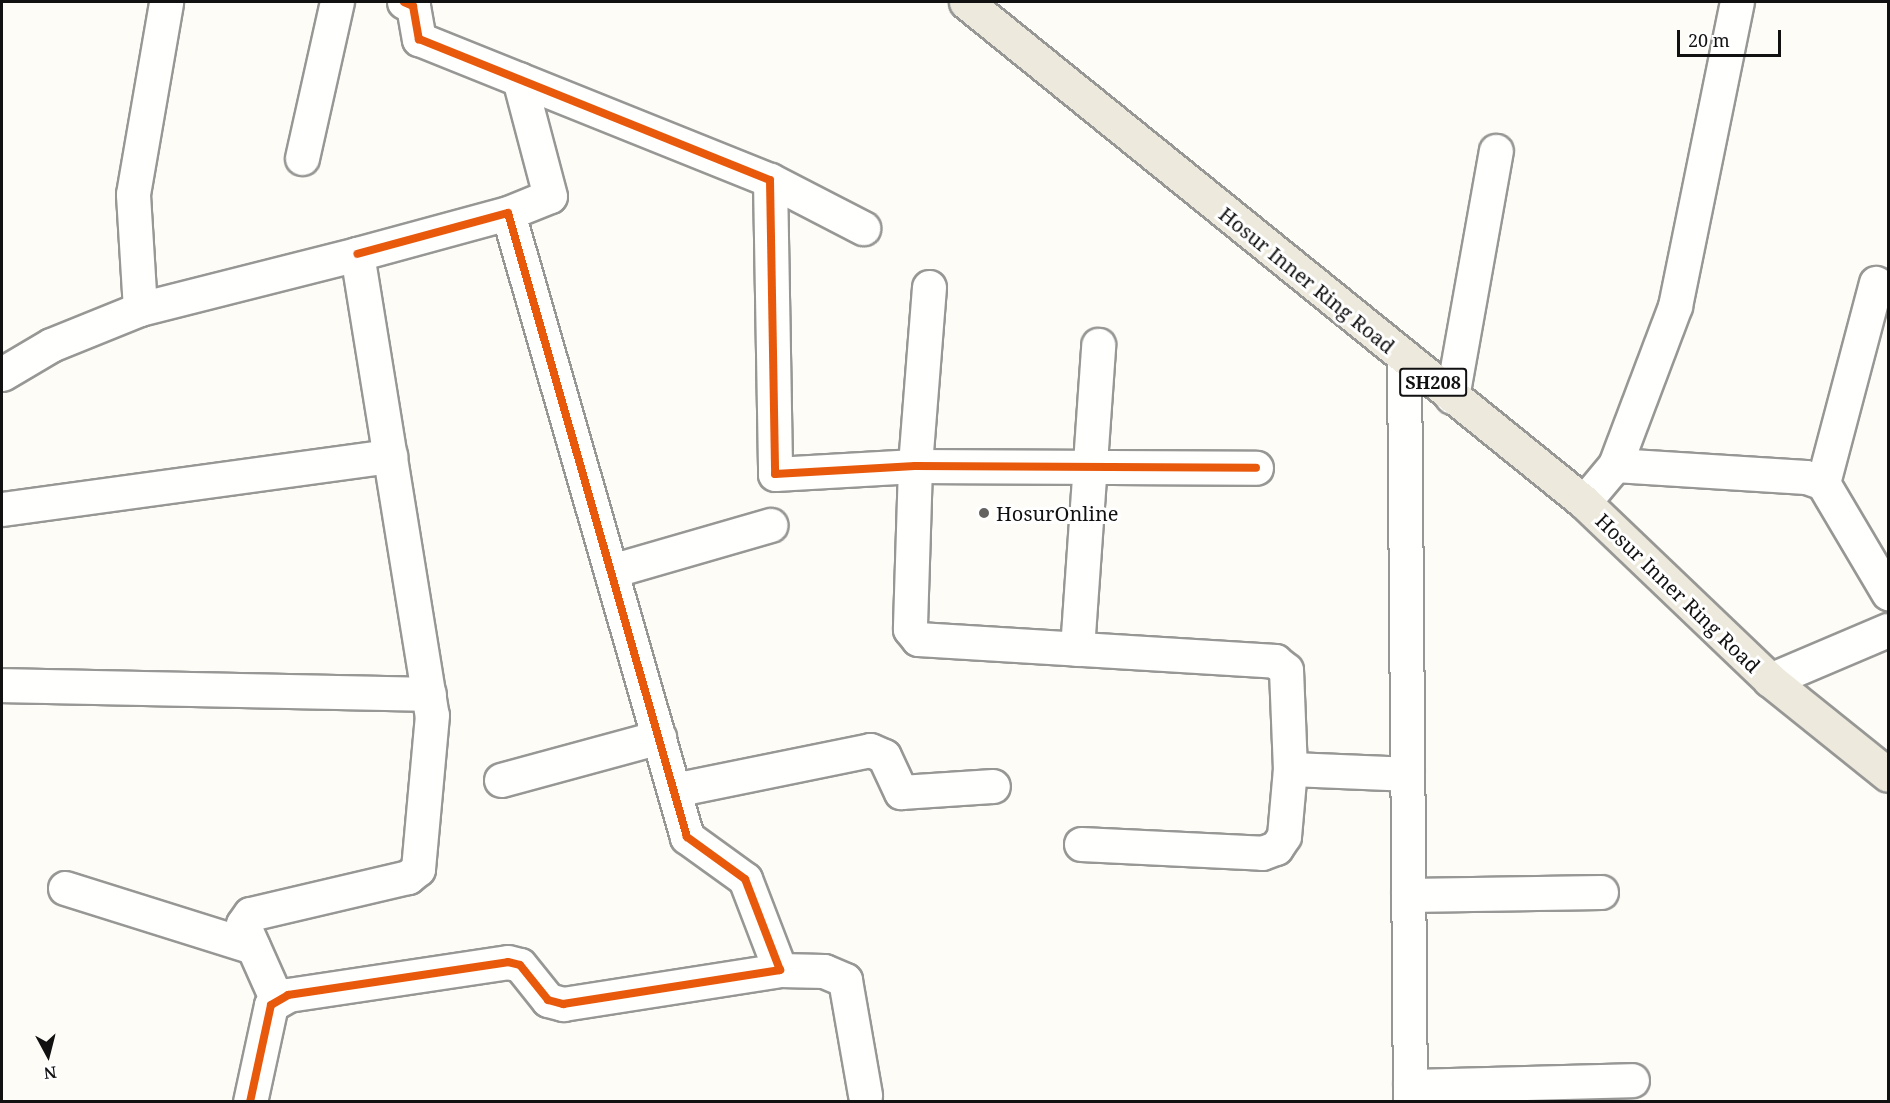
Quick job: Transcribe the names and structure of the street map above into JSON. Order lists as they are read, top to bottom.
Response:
{
  "streets": {
    "main road": ["Hosur Inner Ring Road", "SH208"]
  },
  "places": ["HosurOnline"],
  "scale_bar": "20 m",
  "north": "bottom"
}
